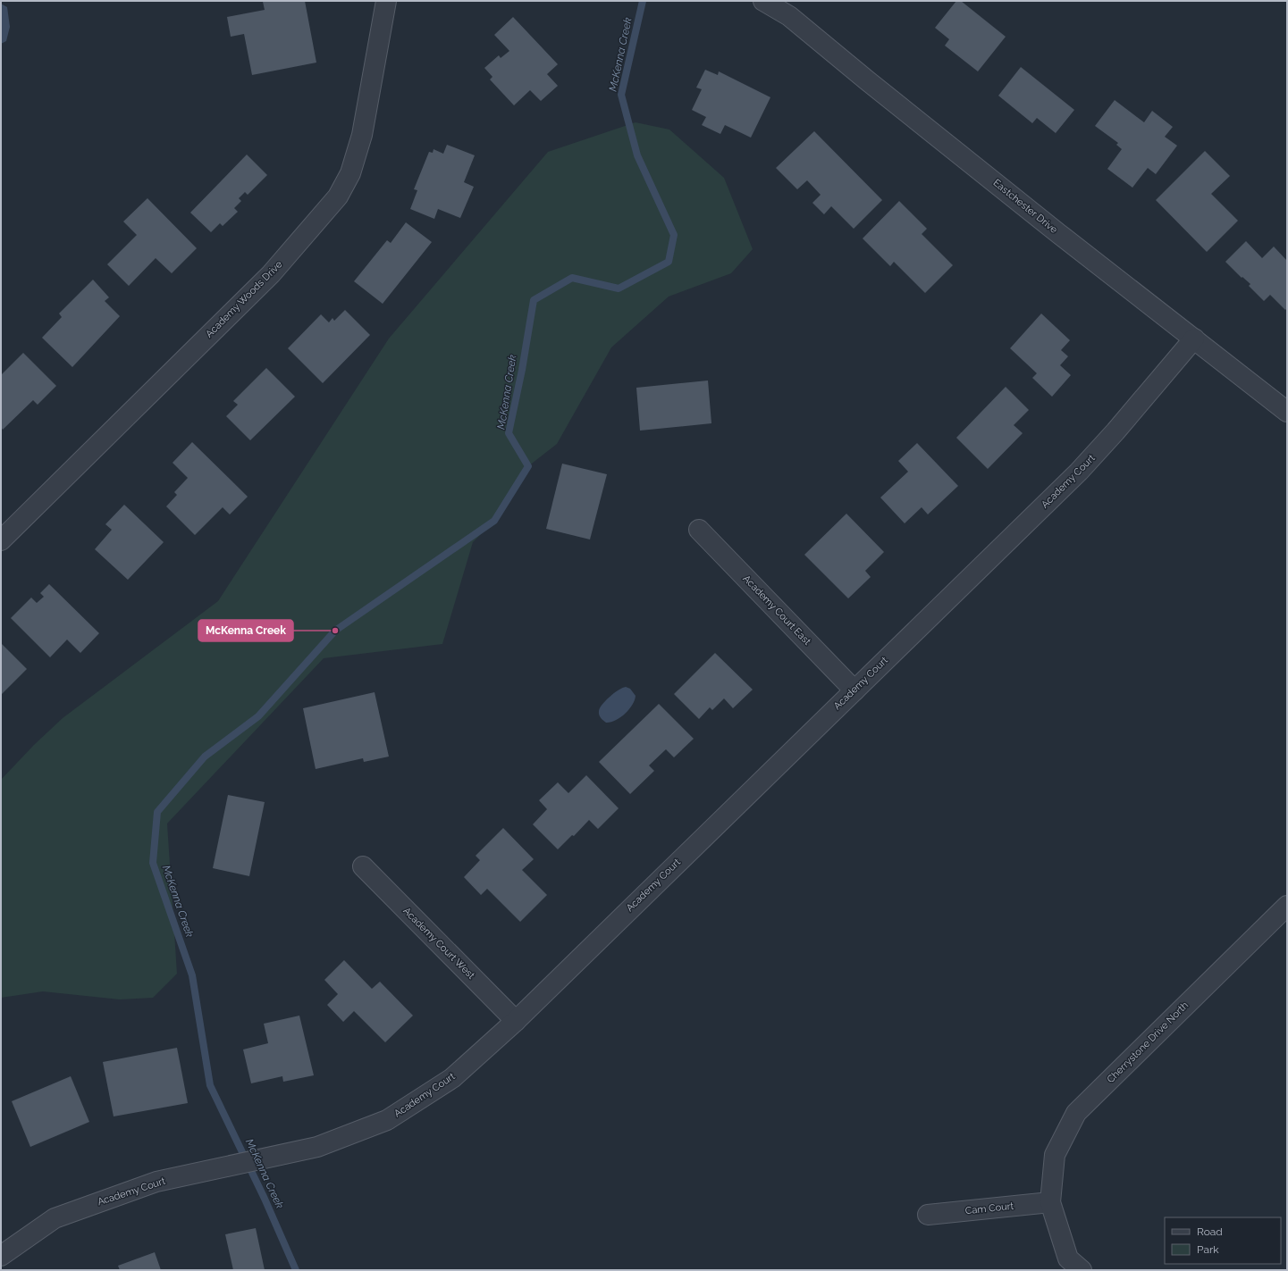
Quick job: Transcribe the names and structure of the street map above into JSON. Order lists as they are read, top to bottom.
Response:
{
  "streets": {
    "street": [
      "Eastchester Drive",
      "Academy Woods Drive",
      "Academy Court",
      "Academy Court East",
      "Academy Court West",
      "Cherrystone Drive North",
      "Cam Court"
    ]
  },
  "crossings": [
    ["Eastchester Drive", "Academy Court"],
    ["Academy Court", "Academy Court East"],
    ["Academy Court", "Academy Court West"],
    ["Cherrystone Drive North", "Cam Court"]
  ],
  "water": ["McKenna Creek"],
  "places": ["McKenna Creek"],
  "legend": ["Road", "Park"]
}
